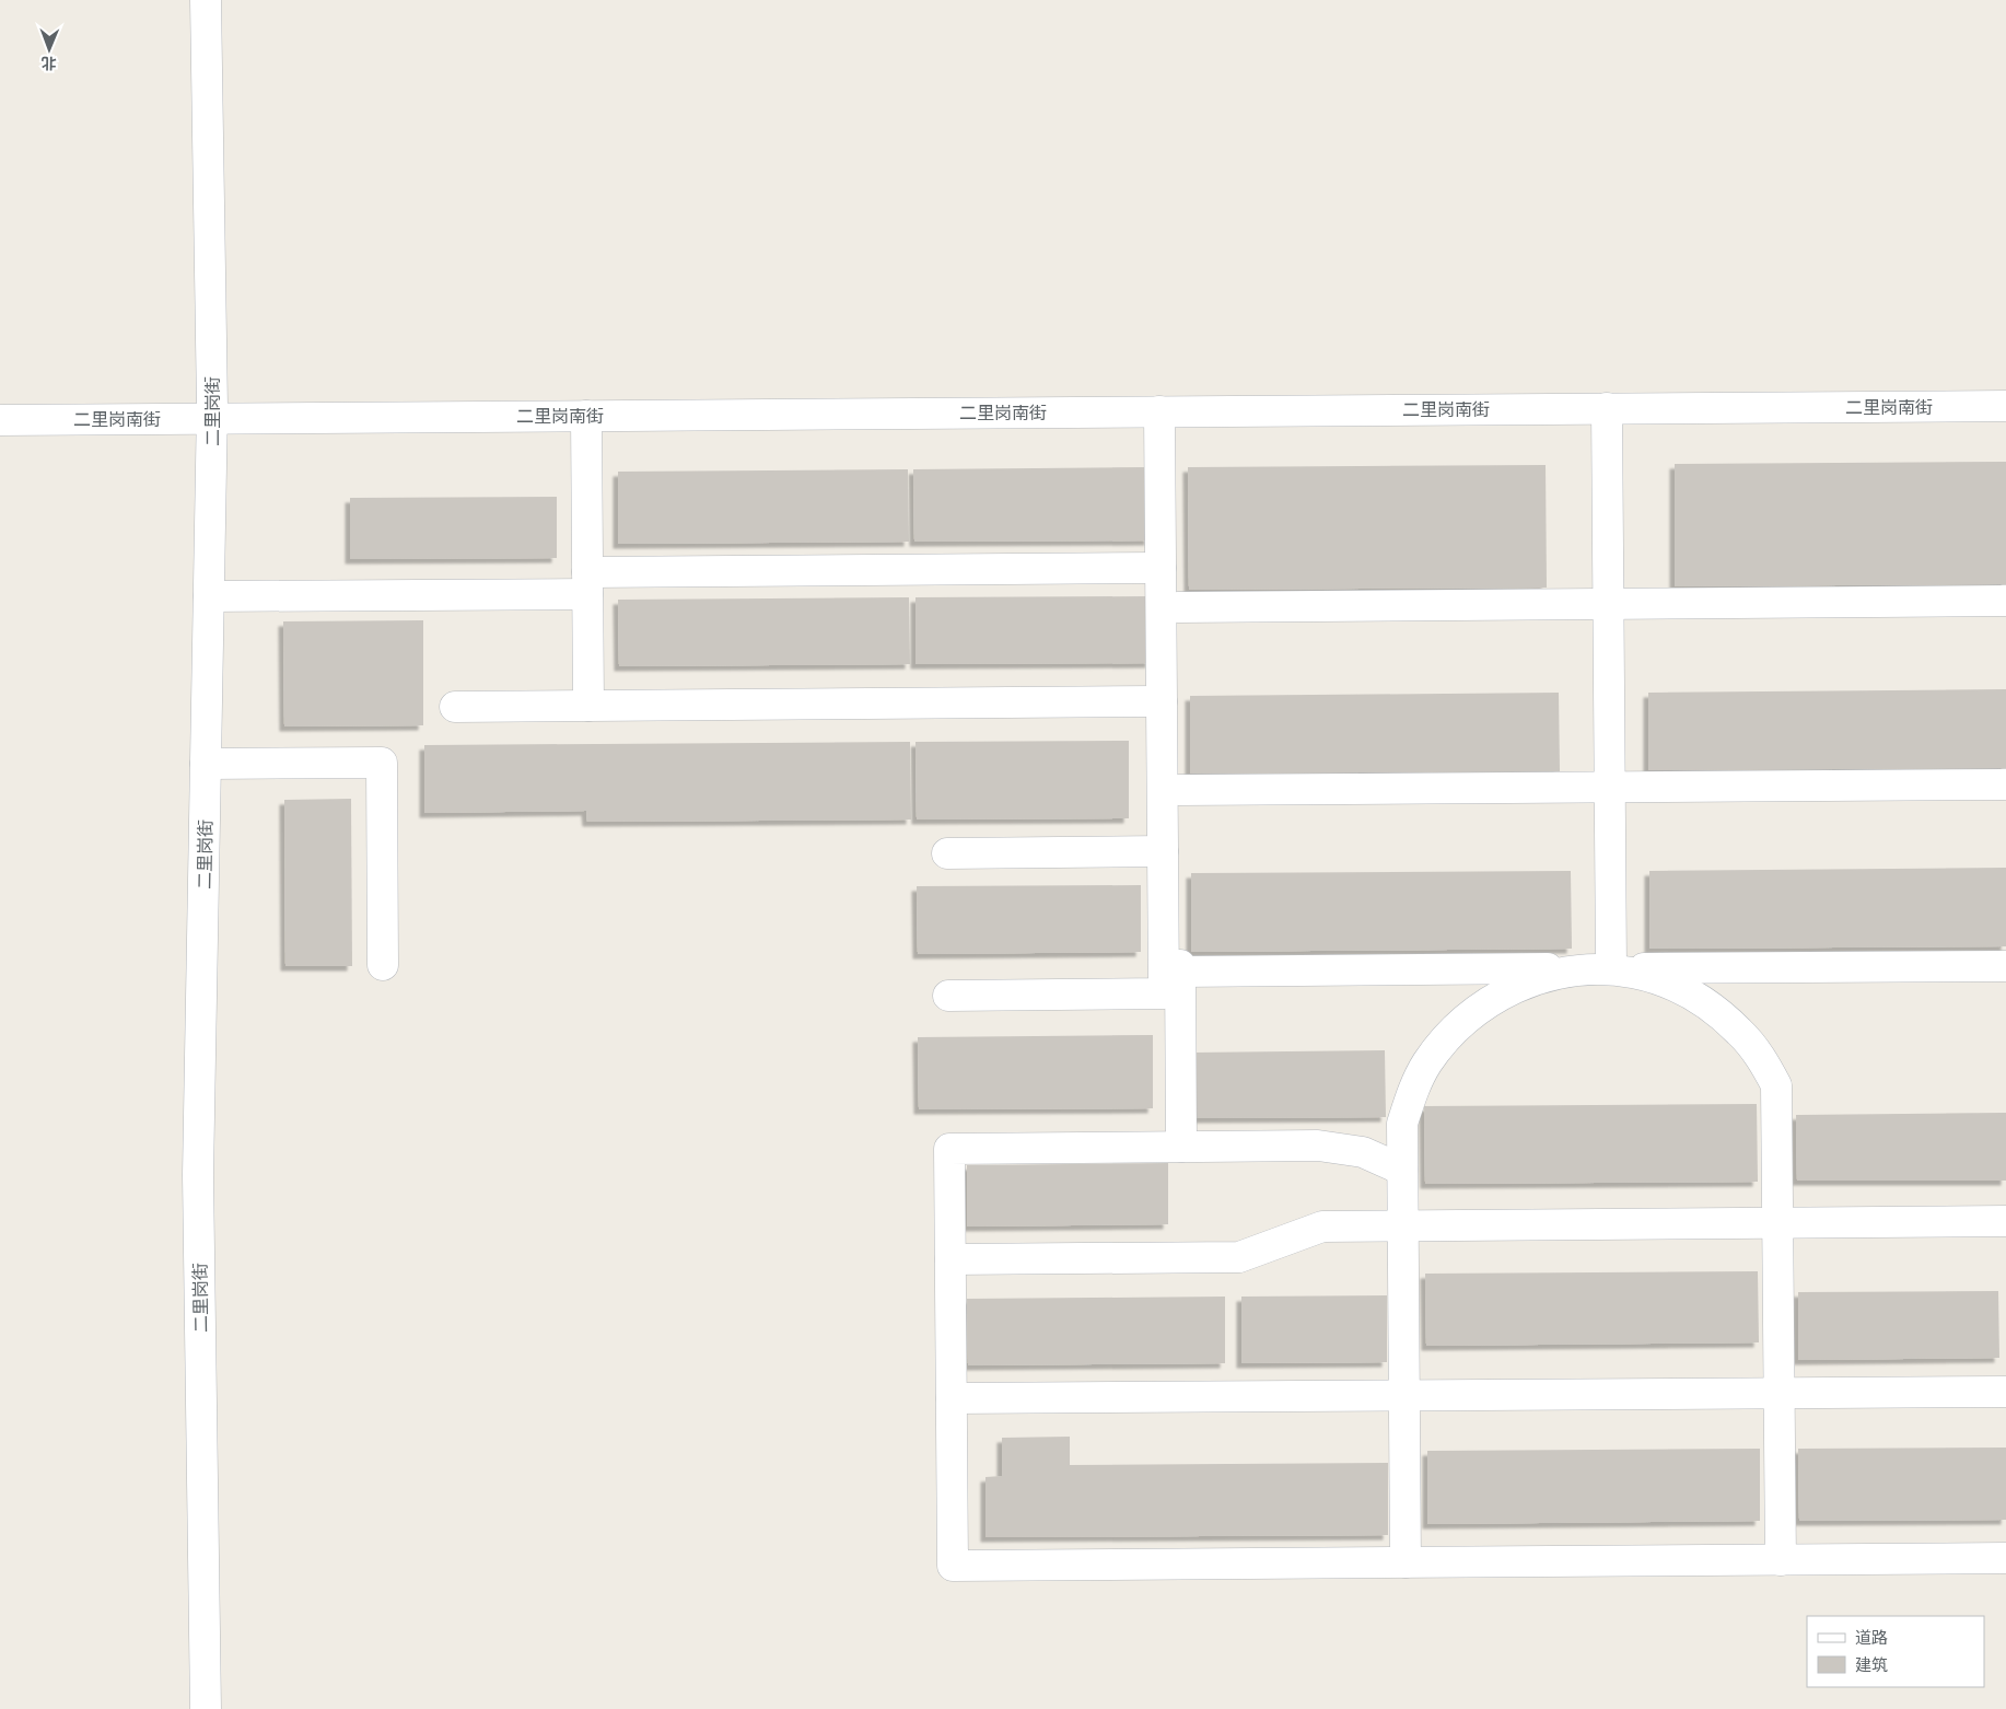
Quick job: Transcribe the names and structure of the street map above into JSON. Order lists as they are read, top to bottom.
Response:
{
  "streets": {
    "street": ["二里岗南街", "二里岗街"]
  },
  "crossings": [
    ["二里岗南街", "二里岗街"]
  ],
  "legend": ["道路", "建筑"],
  "north": "bottom"
}
